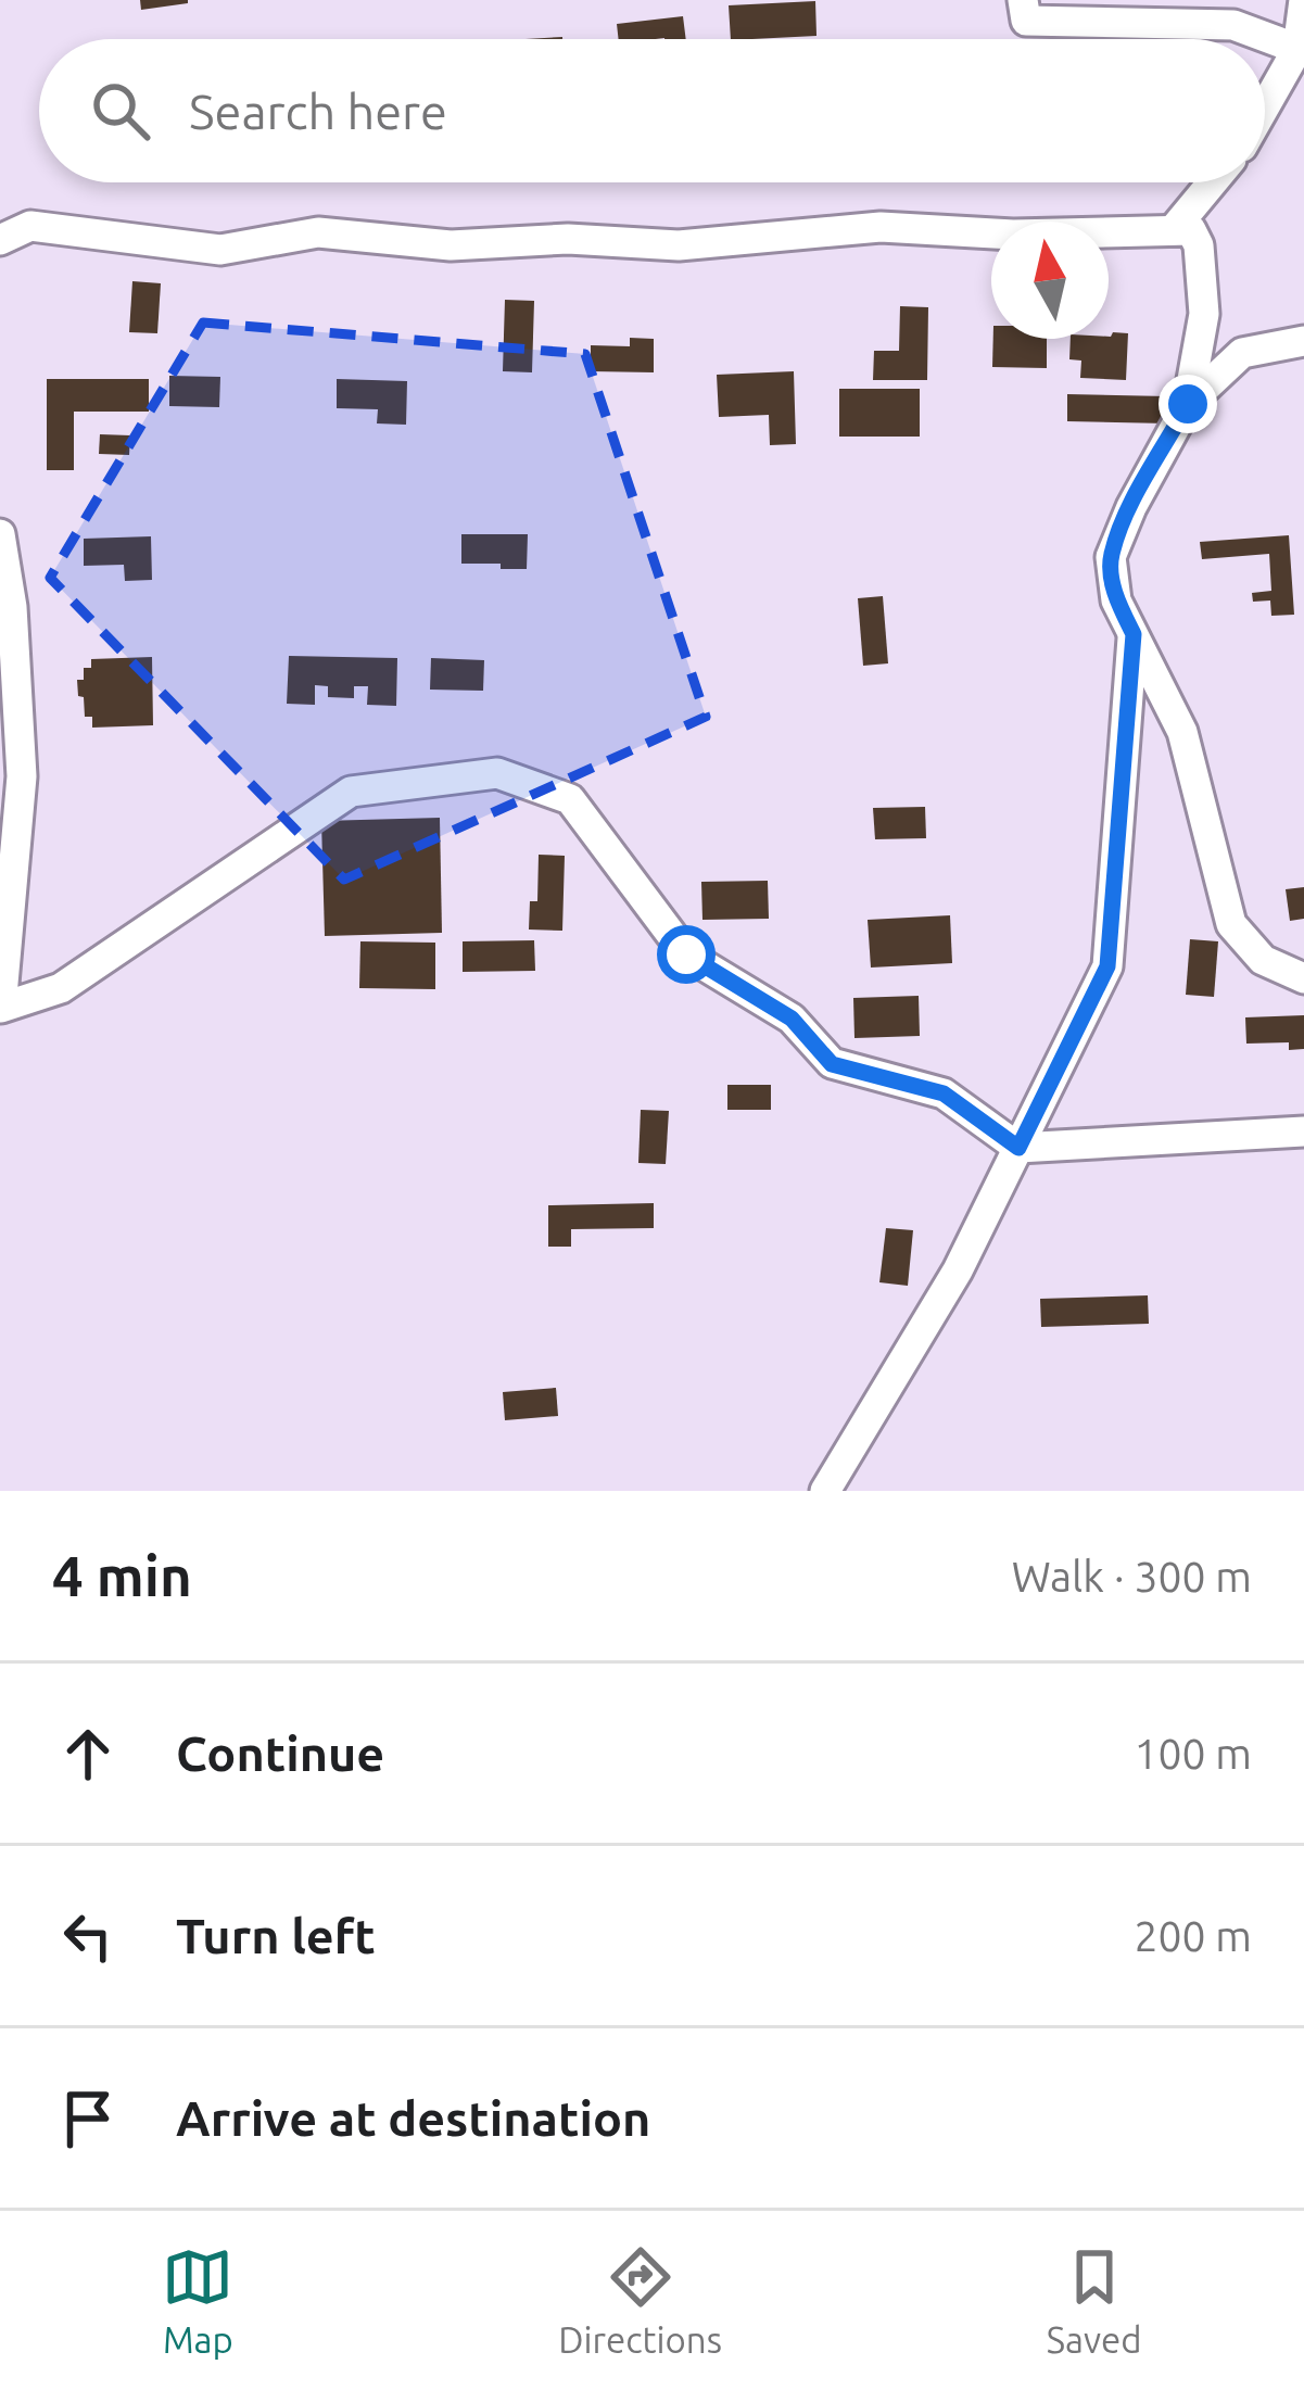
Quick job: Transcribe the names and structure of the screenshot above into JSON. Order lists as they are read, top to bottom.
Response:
{
  "north": "top",
  "page": {
    "search": "Search here",
    "heading": ["4 min", "Walk · 300 m"],
    "list": [
      ["Continue", "100 m"],
      ["Turn left", "200 m"],
      "Arrive at destination"
    ],
    "nav": ["Map", "Directions", "Saved"]
  }
}
